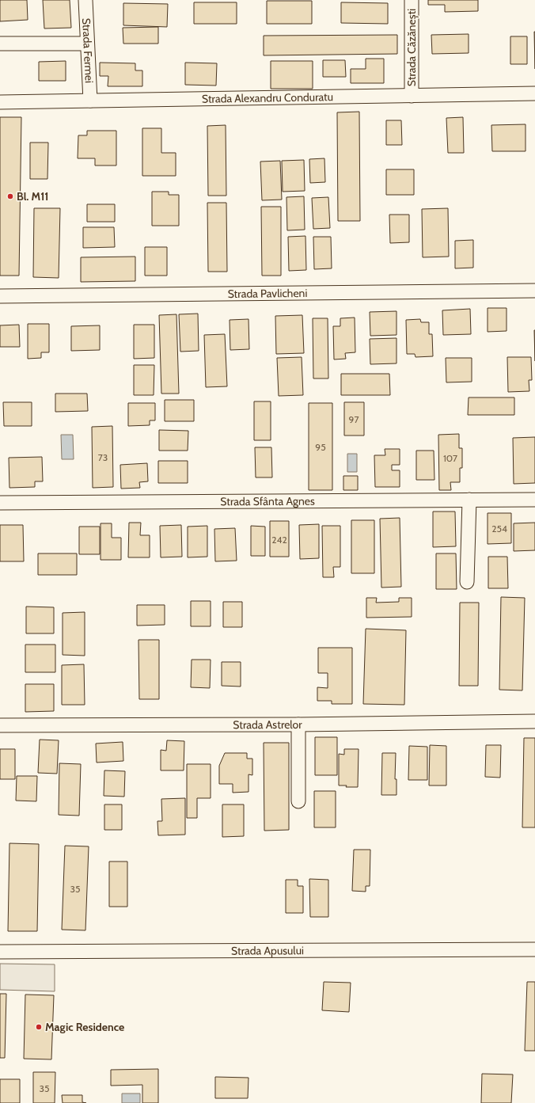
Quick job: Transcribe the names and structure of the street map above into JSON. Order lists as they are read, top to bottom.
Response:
{
  "streets": {
    "street": [
      "Strada Căzănești",
      "Strada Fermei",
      "Strada Alexandru Conduratu",
      "Strada Pavlicheni",
      "Strada Sfânta Agnes",
      "Strada Astrelor",
      "Strada Apusului"
    ]
  },
  "crossings": [
    ["Strada Căzănești", "Strada Alexandru Conduratu"],
    ["Strada Fermei", "Strada Alexandru Conduratu"]
  ],
  "places": ["Bl. M11", "Magic Residence"],
  "house_numbers": [
    "97",
    "95",
    "73",
    "107",
    "254",
    "242",
    "35",
    "35"
  ]
}
